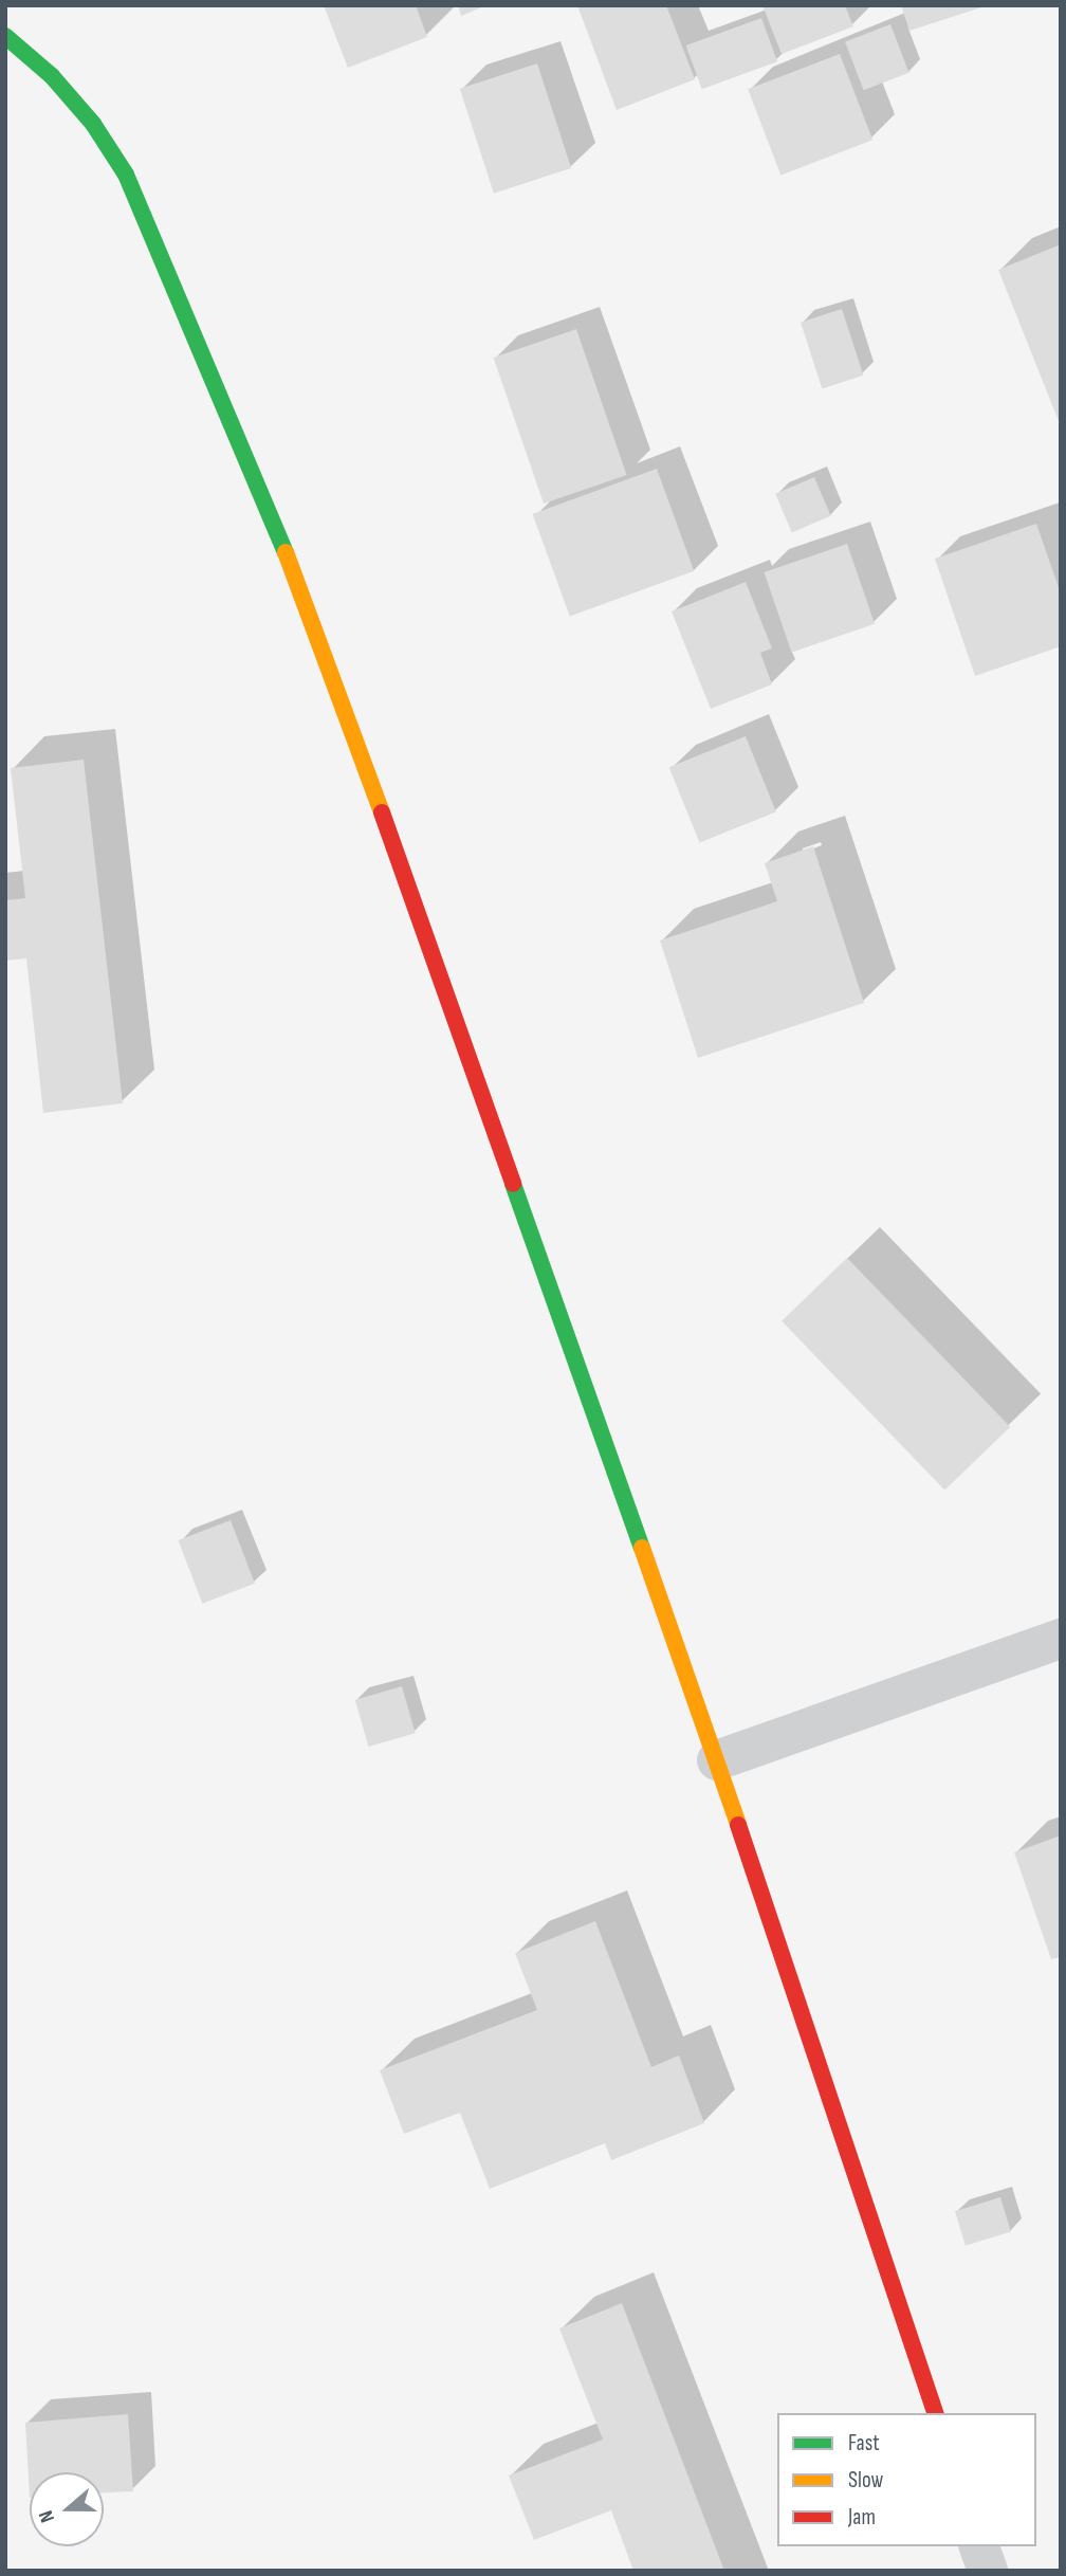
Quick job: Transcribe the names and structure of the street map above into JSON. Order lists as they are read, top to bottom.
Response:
{
  "legend": ["Fast", "Slow", "Jam"],
  "north": "left"
}
